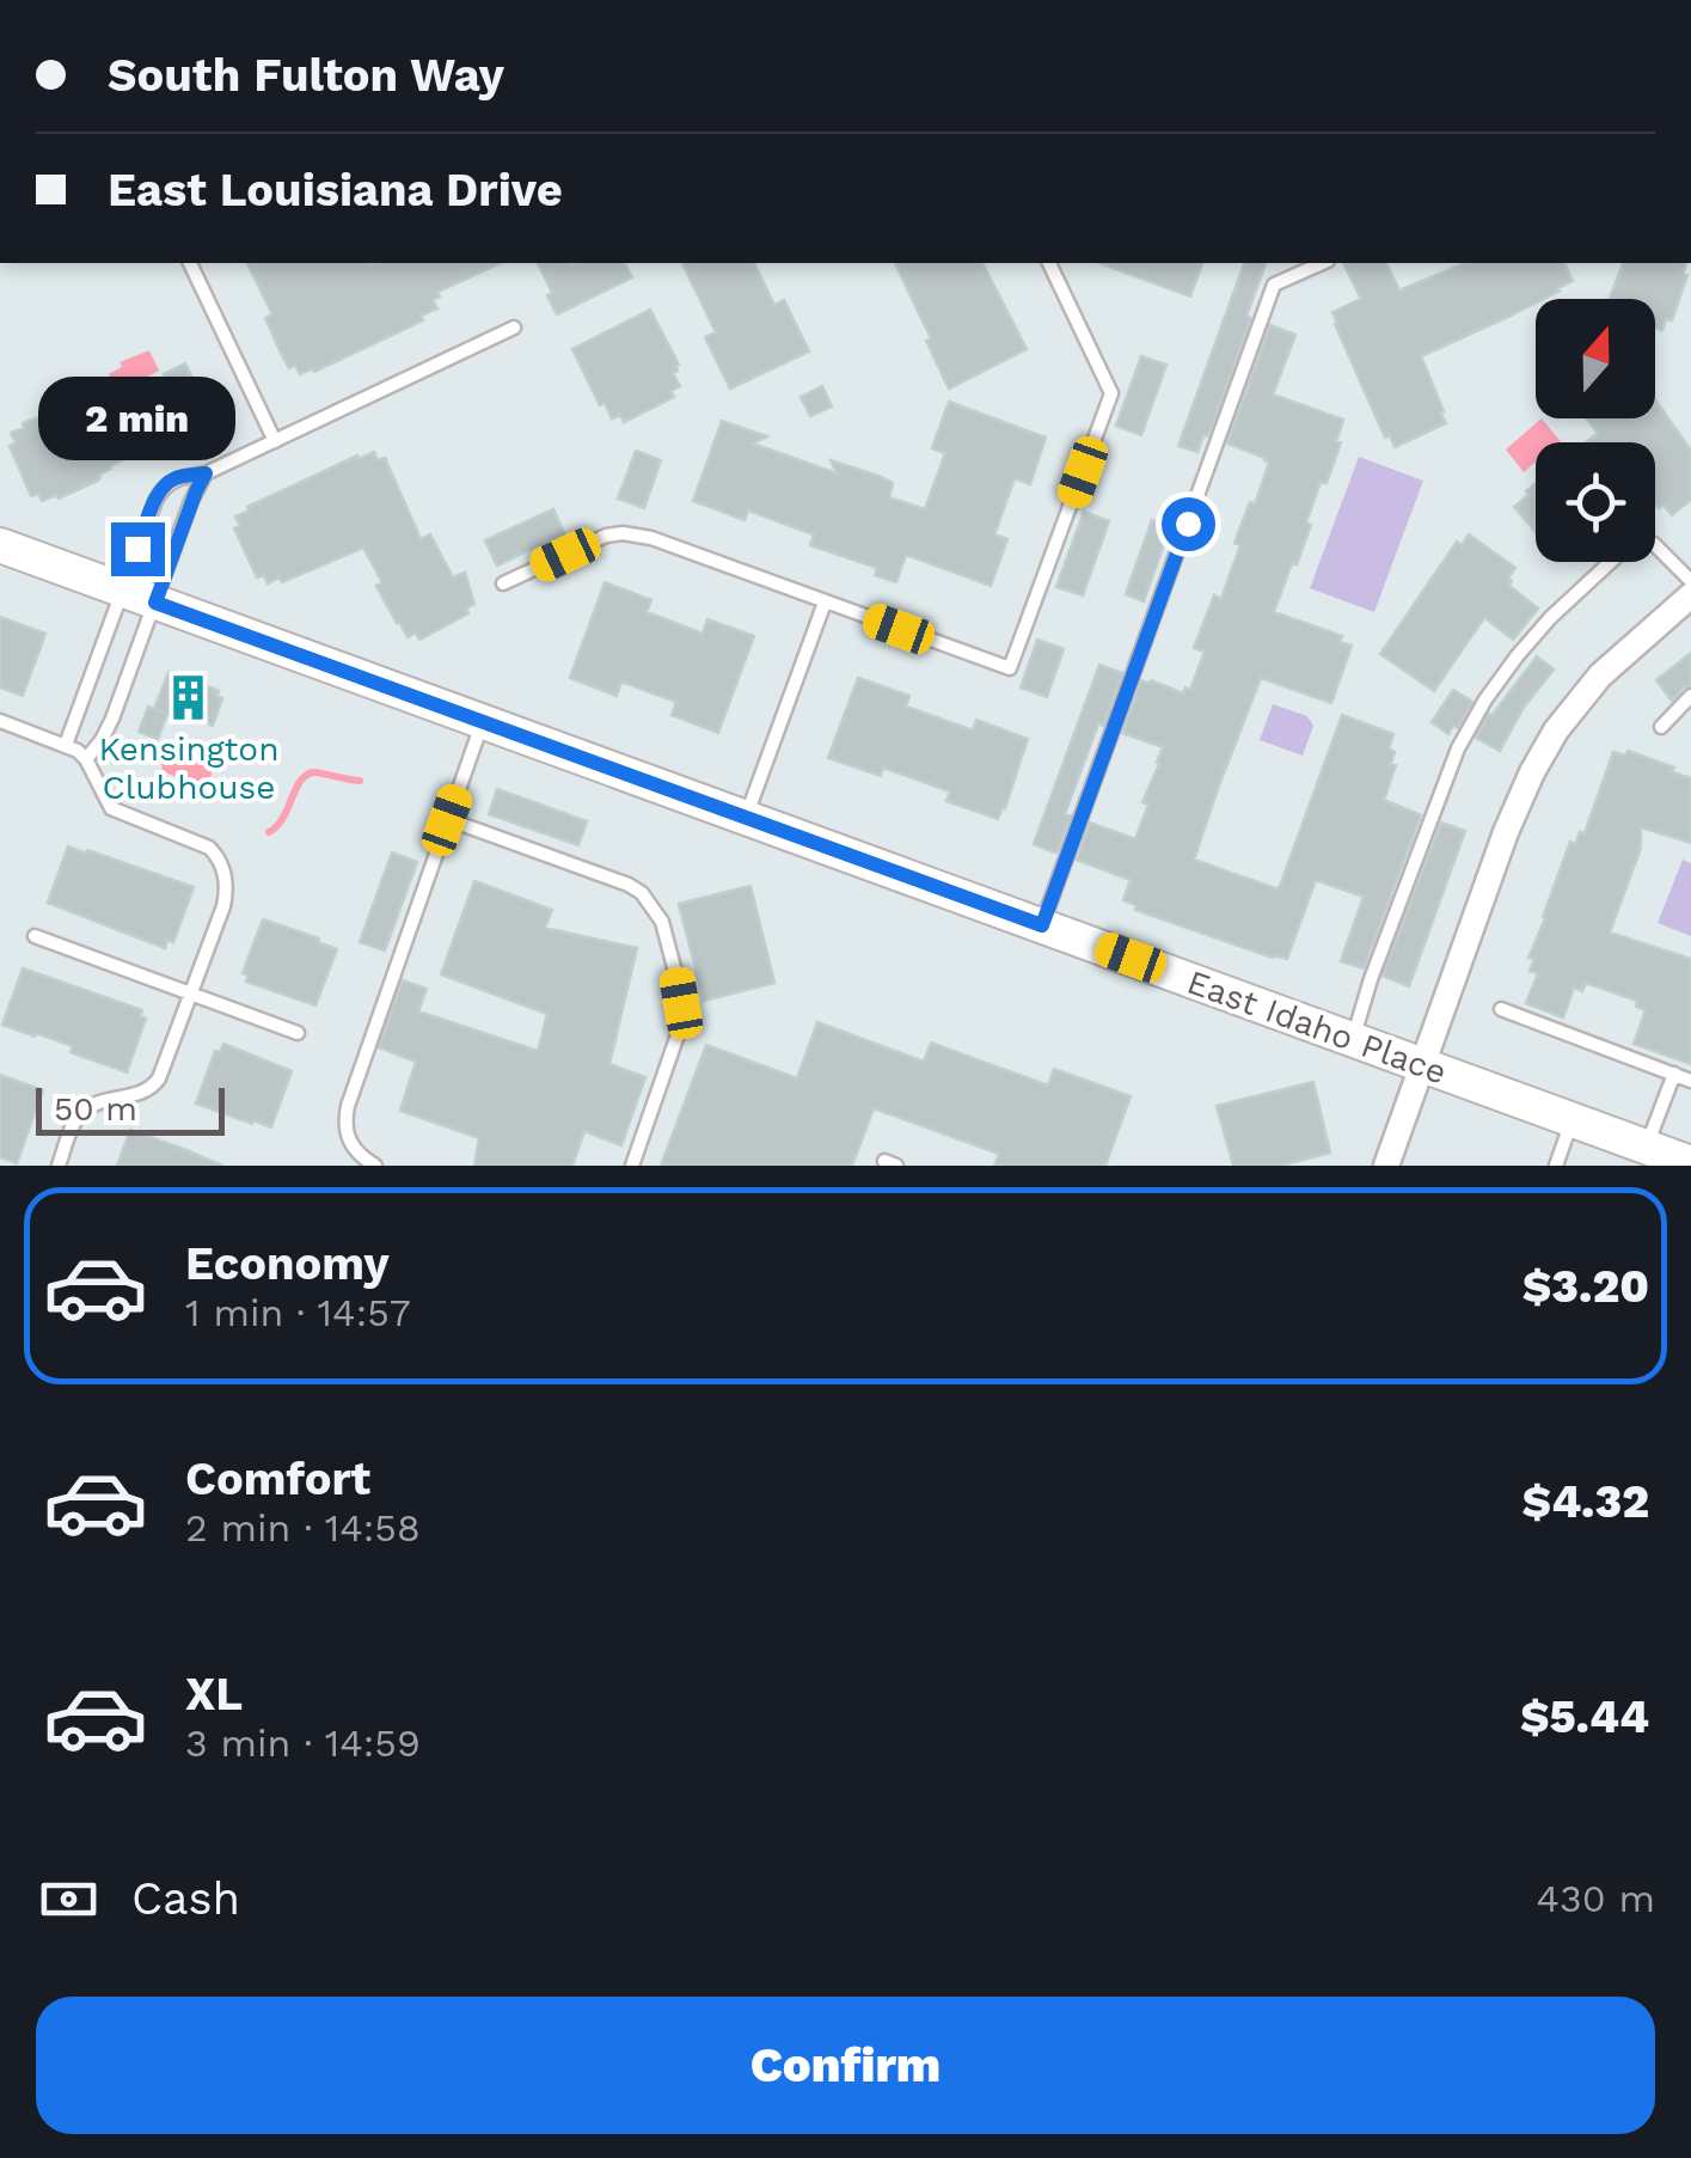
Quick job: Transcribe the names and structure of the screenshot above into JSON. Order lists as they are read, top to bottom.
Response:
{
  "streets": {
    "street": ["East Idaho Place"]
  },
  "places": {
    "building": ["Kensington Clubhouse"]
  },
  "scale_bar": "50 m",
  "north": "top",
  "page": {
    "banner": ["South Fulton Way", "East Louisiana Drive"],
    "bubble": "2 min",
    "scale": "50 m",
    "list": [
      {
        "name": "Economy",
        "note": "1 min · 14:57",
        "value": "$3.20"
      },
      {
        "name": "Comfort",
        "note": "2 min · 14:58",
        "value": "$4.32"
      },
      {
        "name": "XL",
        "note": "3 min · 14:59",
        "value": "$5.44"
      }
    ],
    "pay": ["Cash", "430 m"],
    "buttons": "Confirm"
  }
}
